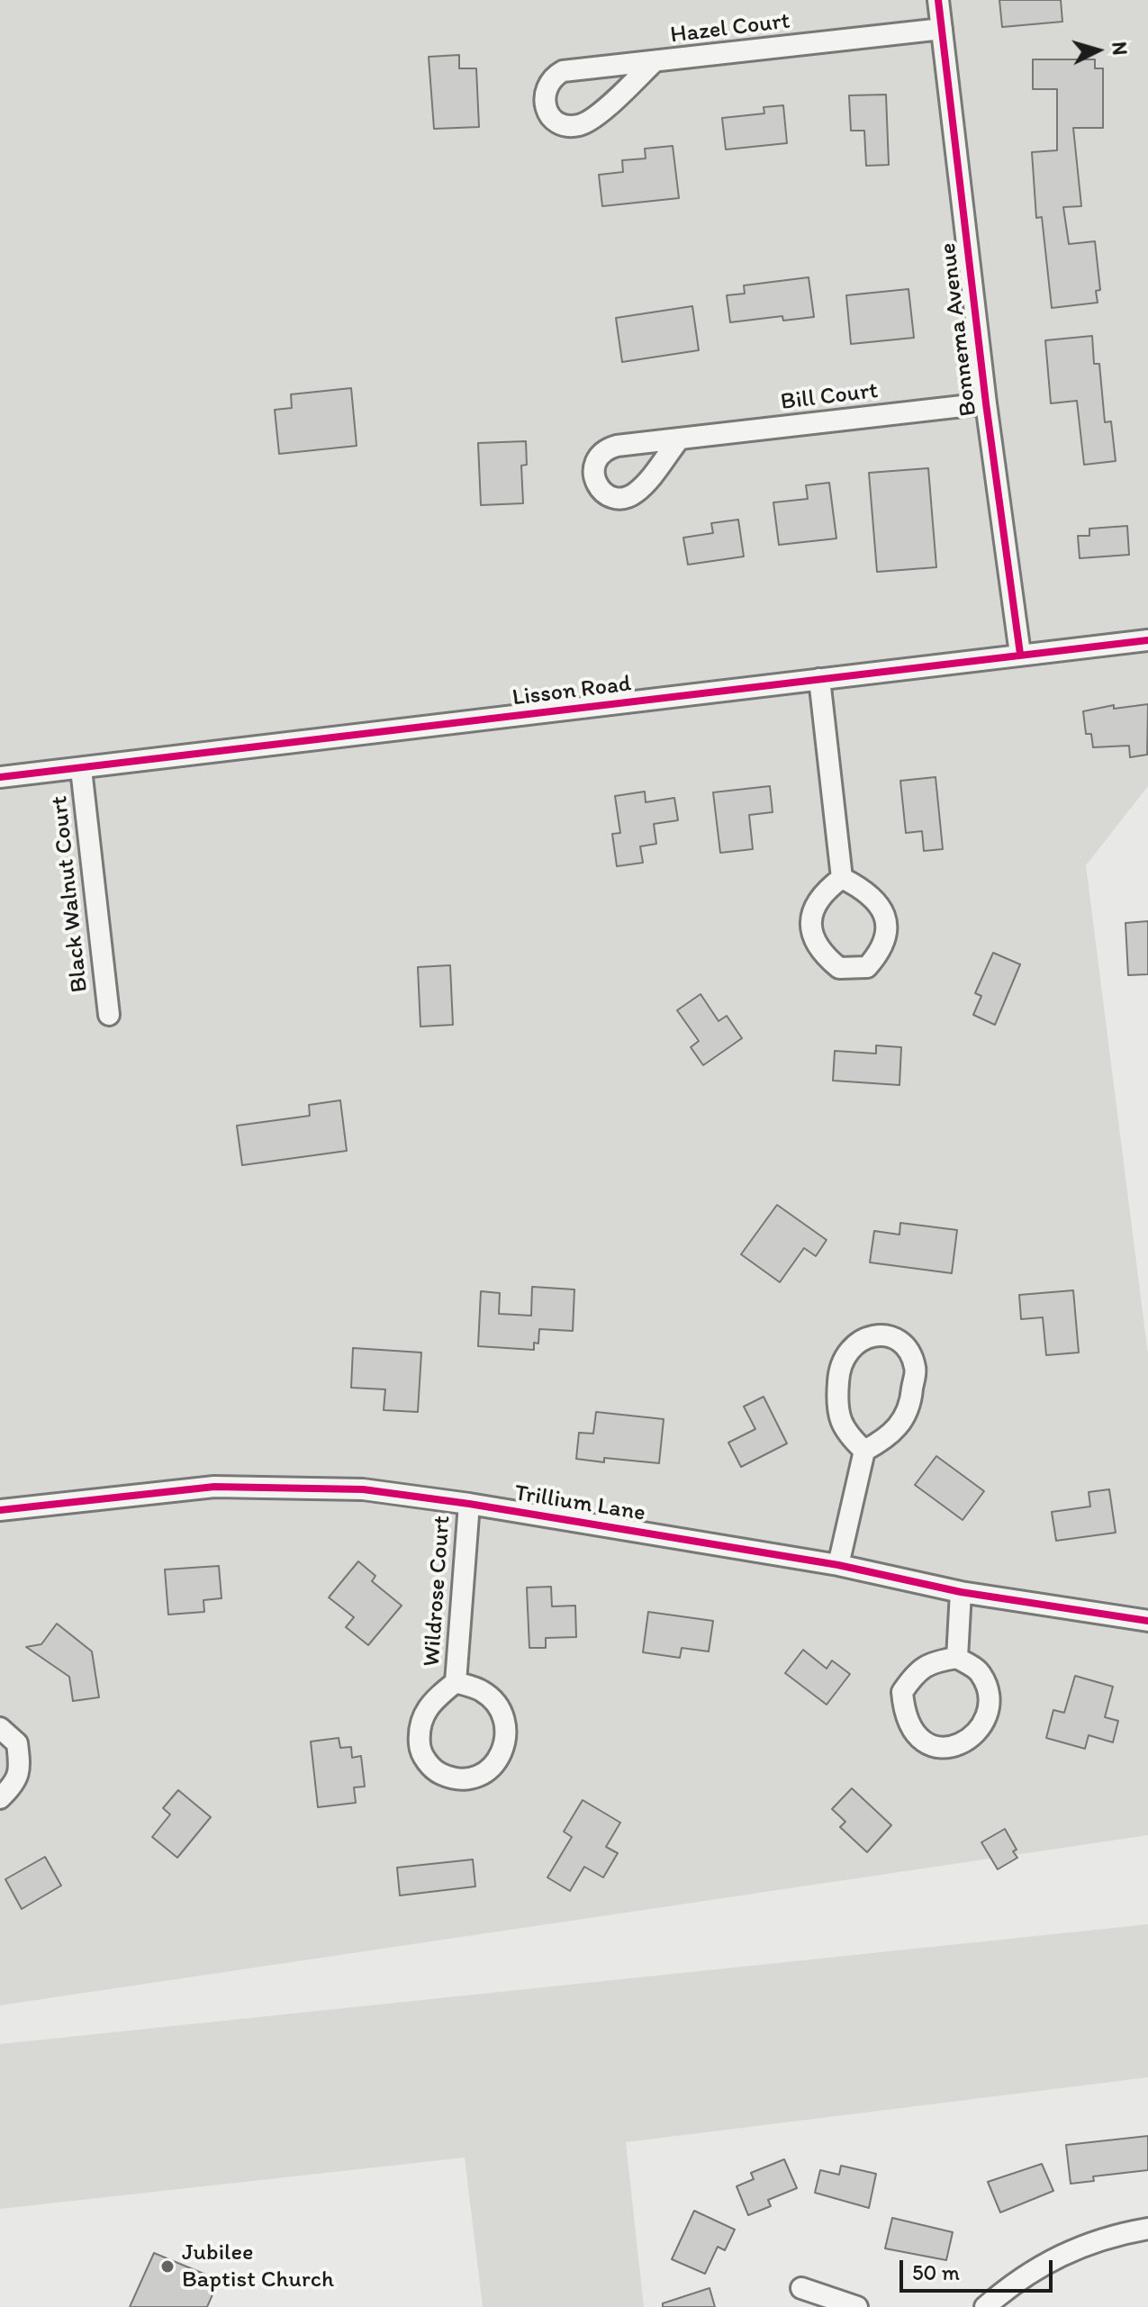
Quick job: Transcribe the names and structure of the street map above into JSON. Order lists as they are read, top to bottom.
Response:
{
  "streets": {
    "street": [
      "Hazel Court",
      "Bonnema Avenue",
      "Bill Court",
      "Lisson Road",
      "Black Walnut Court",
      "Trillium Lane",
      "Wildrose Court"
    ]
  },
  "crossings": [
    ["Hazel Court", "Bonnema Avenue"],
    ["Bonnema Avenue", "Bill Court"],
    ["Bonnema Avenue", "Lisson Road"],
    ["Lisson Road", "Black Walnut Court"],
    ["Trillium Lane", "Wildrose Court"]
  ],
  "places": ["Jubilee Baptist Church"],
  "scale_bar": "50 m",
  "north": "right"
}
